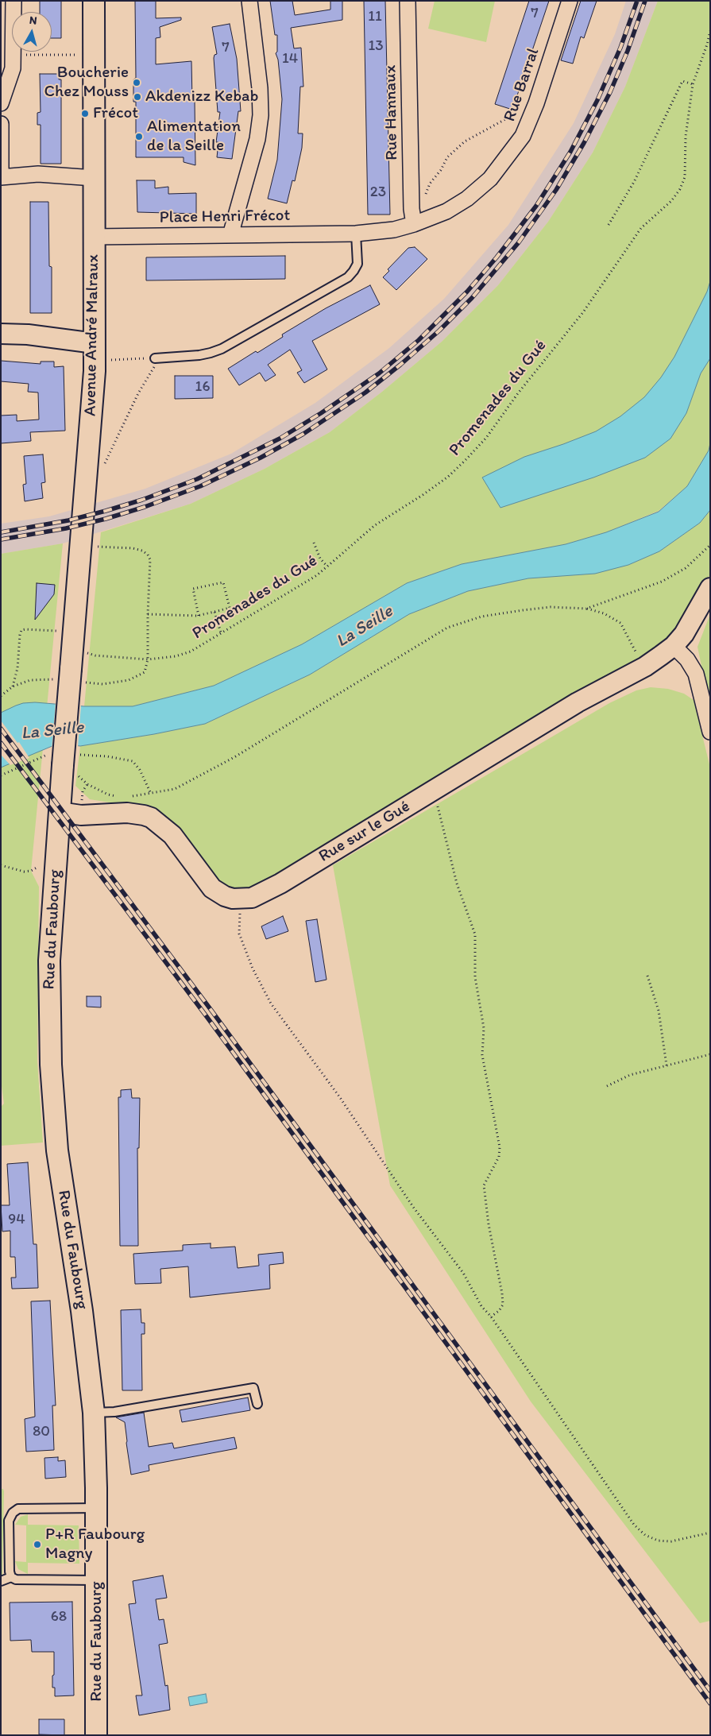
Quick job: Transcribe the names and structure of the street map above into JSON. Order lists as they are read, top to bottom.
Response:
{
  "streets": {
    "main road": ["Avenue André Malraux", "Rue du Faubourg"],
    "street": [
      "Rue Barral",
      "Rue Hannaux",
      "Place Henri Frécot",
      "Rue sur le Gué"
    ],
    "path": ["Promenades du Gué"]
  },
  "crossings": [
    ["Rue Barral", "Rue Hannaux"],
    ["Rue Barral", "Place Henri Frécot"],
    ["Rue Hannaux", "Place Henri Frécot"],
    ["Place Henri Frécot", "Avenue André Malraux"],
    ["Avenue André Malraux", "Rue du Faubourg"],
    ["Rue sur le Gué", "Rue du Faubourg"]
  ],
  "water": ["La Seille"],
  "places": [
    "Boucherie Chez Mouss",
    "Akdenizz Kebab",
    "Frécot",
    "Alimentation de la Seille",
    "P+R Faubourg Magny"
  ],
  "house_numbers": [
    "7",
    "11",
    "13",
    "7",
    "14",
    "23",
    "16",
    "94",
    "80",
    "68"
  ],
  "north": "top"
}
